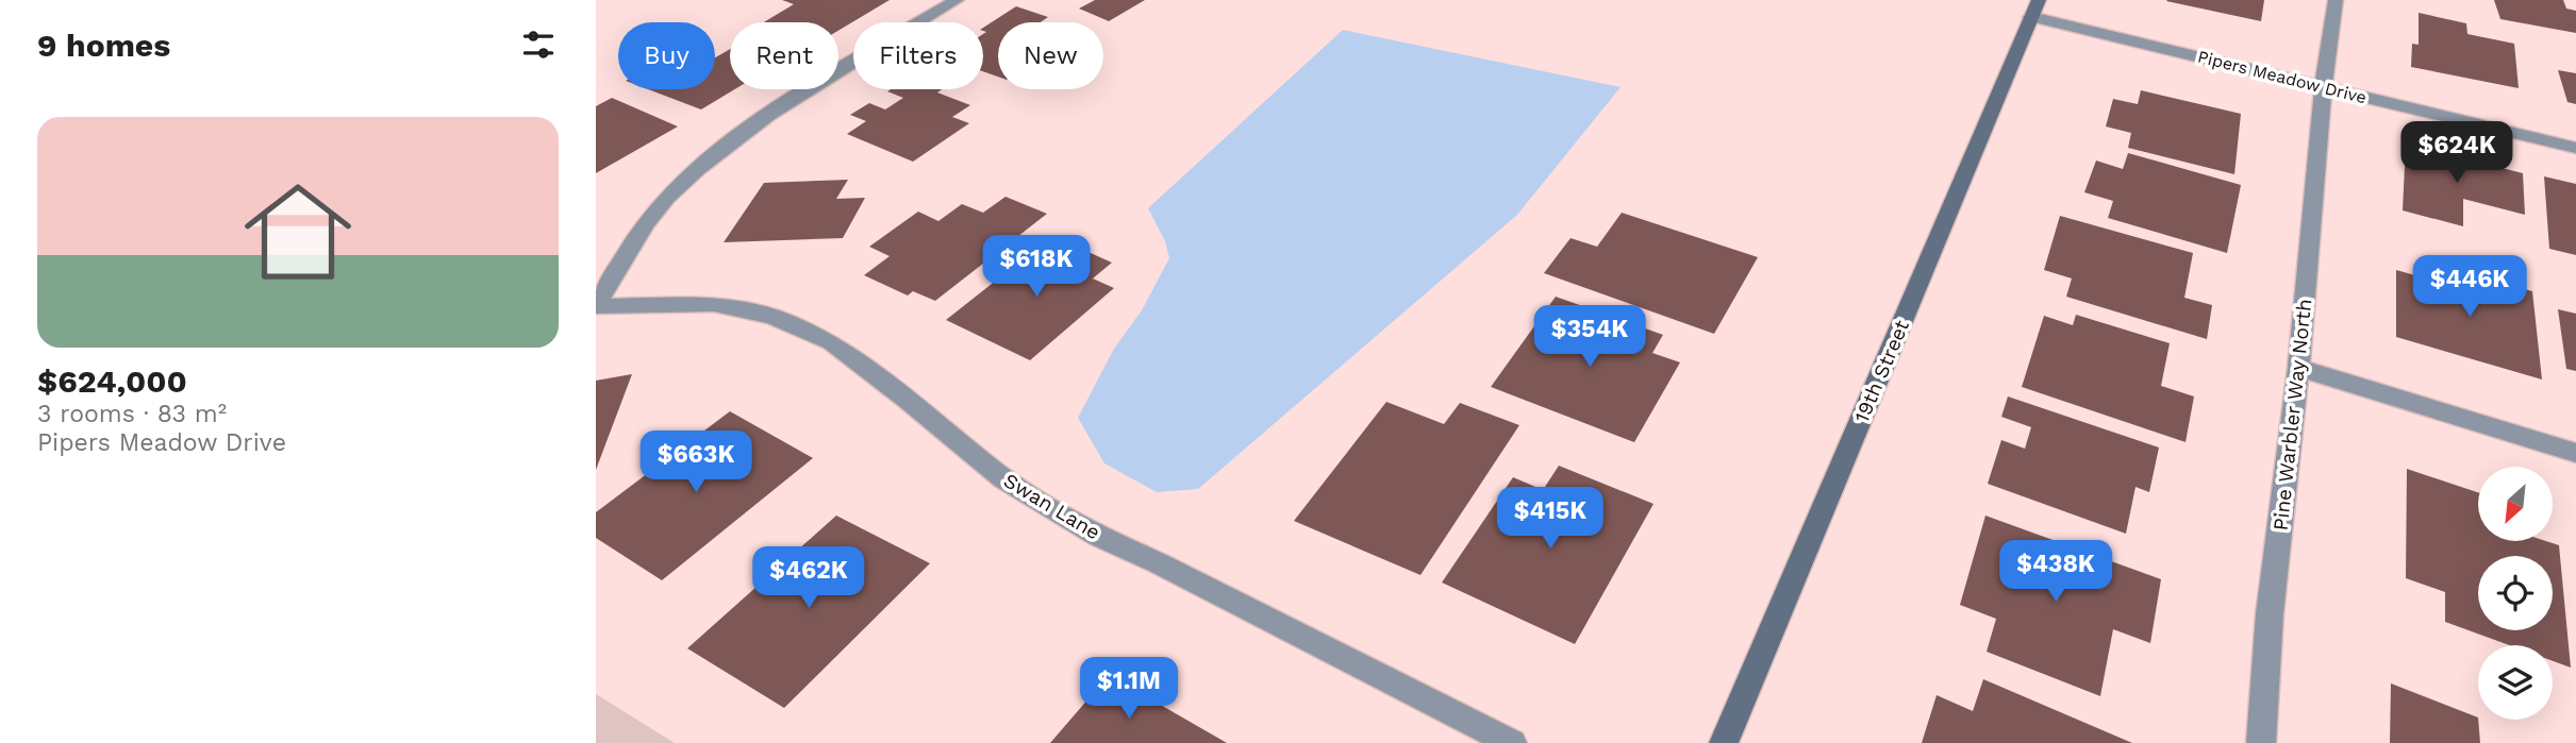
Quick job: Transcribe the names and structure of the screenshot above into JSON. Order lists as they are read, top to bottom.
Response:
{
  "streets": {
    "street": [
      "Pipers Meadow Drive",
      "19th Street",
      "Pine Warbler Way North",
      "Swan Lane"
    ]
  },
  "crossings": [
    ["Pipers Meadow Drive", "19th Street"],
    ["Pipers Meadow Drive", "Pine Warbler Way North"]
  ],
  "north": "bottom left",
  "page": {
    "heading": "9 homes",
    "chip": [
      "Buy",
      "Rent",
      "Filters",
      "New"
    ],
    "list": [
      {
        "name": "$624,000",
        "note": "3 rooms · 83 m² · Pipers Meadow Drive"
      }
    ],
    "price": [
      "$624K",
      "$618K",
      "$446K",
      "$354K",
      "$663K",
      "$415K",
      "$438K",
      "$462K",
      "$1.1M"
    ]
  }
}
